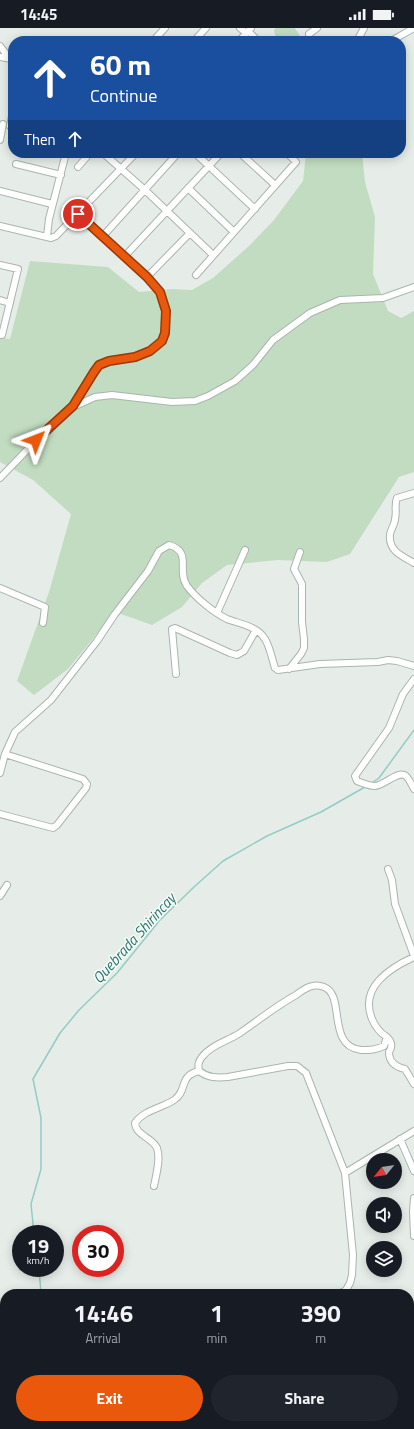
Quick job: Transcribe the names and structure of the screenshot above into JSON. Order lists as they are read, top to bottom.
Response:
{
  "water": ["Quebrada Shirincay"],
  "north": "bottom left",
  "page": {
    "status": "14:45",
    "turn": ["60 m", "Continue"],
    "then": "Then",
    "speed": "19 km/h",
    "limit": "30",
    "eta": [
      "14:46",
      "Arrival",
      "1",
      "min",
      "390",
      "m"
    ],
    "buttons": ["Exit", "Share"]
  }
}
